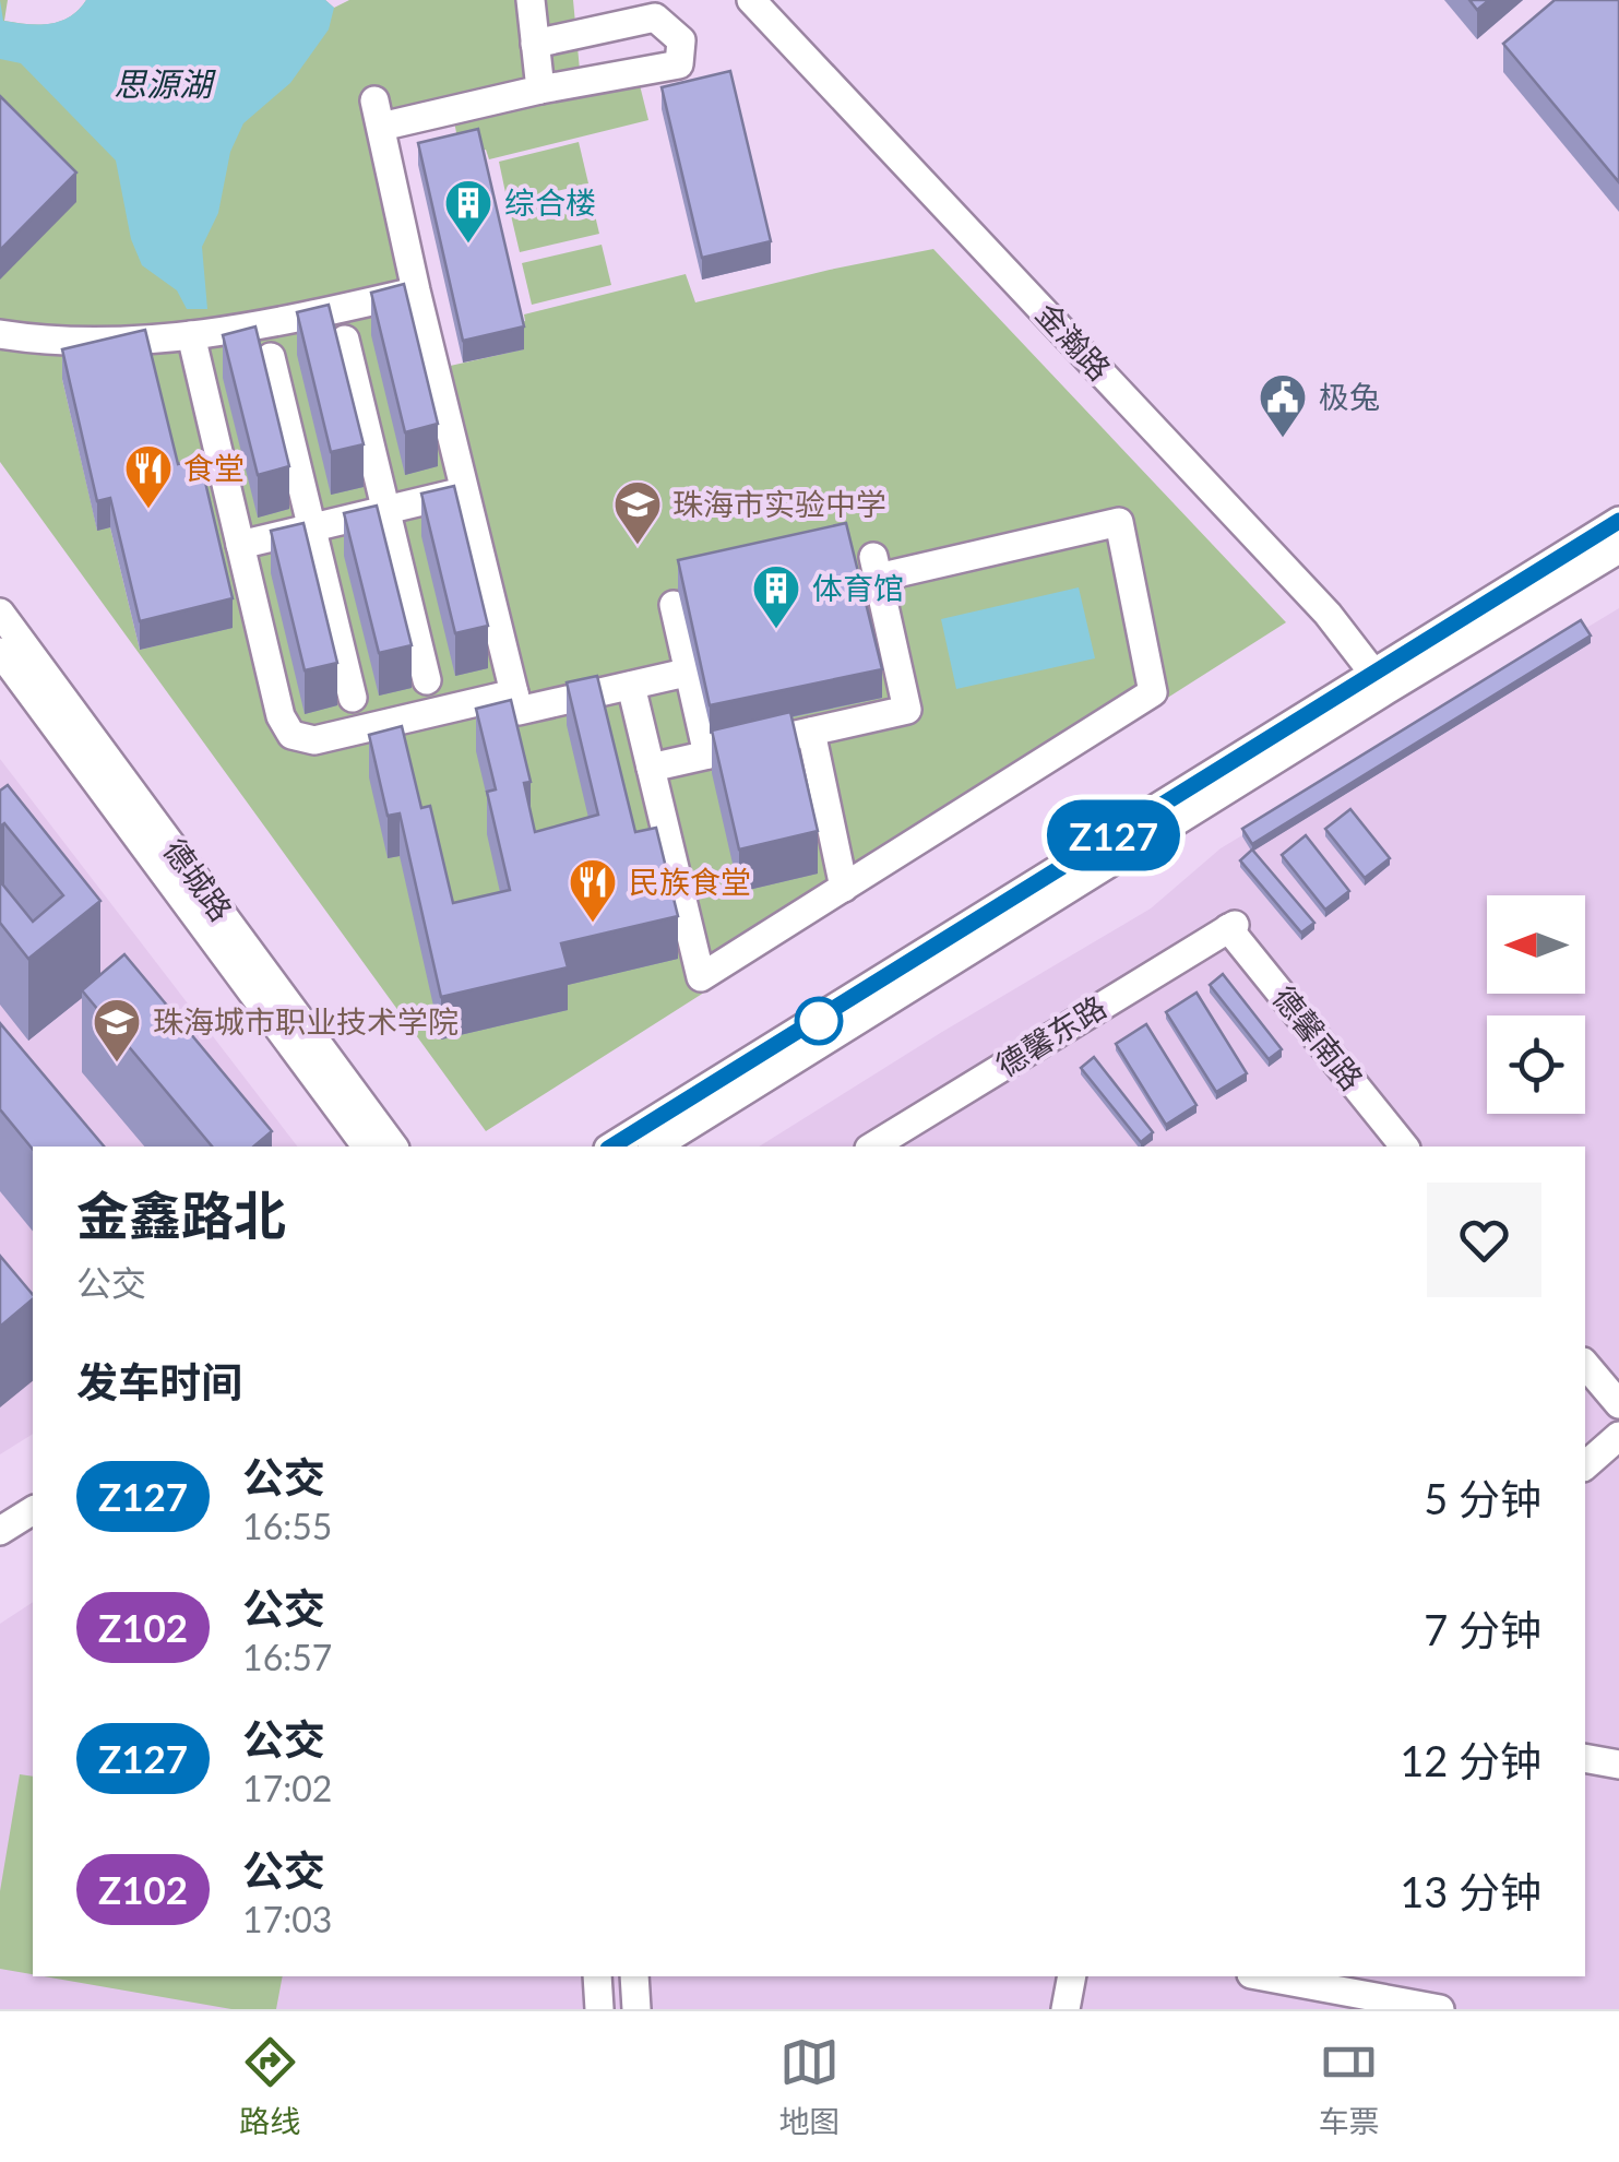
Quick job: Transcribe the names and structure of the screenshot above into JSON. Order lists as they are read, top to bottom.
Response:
{
  "streets": {
    "street": [
      "金瀚路",
      "德城路",
      "德馨东路",
      "德馨南路"
    ]
  },
  "crossings": [
    ["德馨东路", "德馨南路"]
  ],
  "water": ["思源湖"],
  "places": {
    "building": ["综合楼", "体育馆"],
    "public building": ["极兔"],
    "restaurant": ["食堂", "民族食堂"],
    "school or university": ["珠海市实验中学", "珠海城市职业技术学院"]
  },
  "lines": ["bus line Z127"],
  "north": "left",
  "page": {
    "on_map": "Z127",
    "heading": [
      ["金鑫路北", "公交"],
      "发车时间"
    ],
    "list": [
      {
        "mark": "Z127",
        "name": "公交",
        "note": "16:55",
        "value": "5 分钟"
      },
      {
        "mark": "Z102",
        "name": "公交",
        "note": "16:57",
        "value": "7 分钟"
      },
      {
        "mark": "Z127",
        "name": "公交",
        "note": "17:02",
        "value": "12 分钟"
      },
      {
        "mark": "Z102",
        "name": "公交",
        "note": "17:03",
        "value": "13 分钟"
      }
    ],
    "tabs": ["路线", "地图", "车票"]
  }
}
